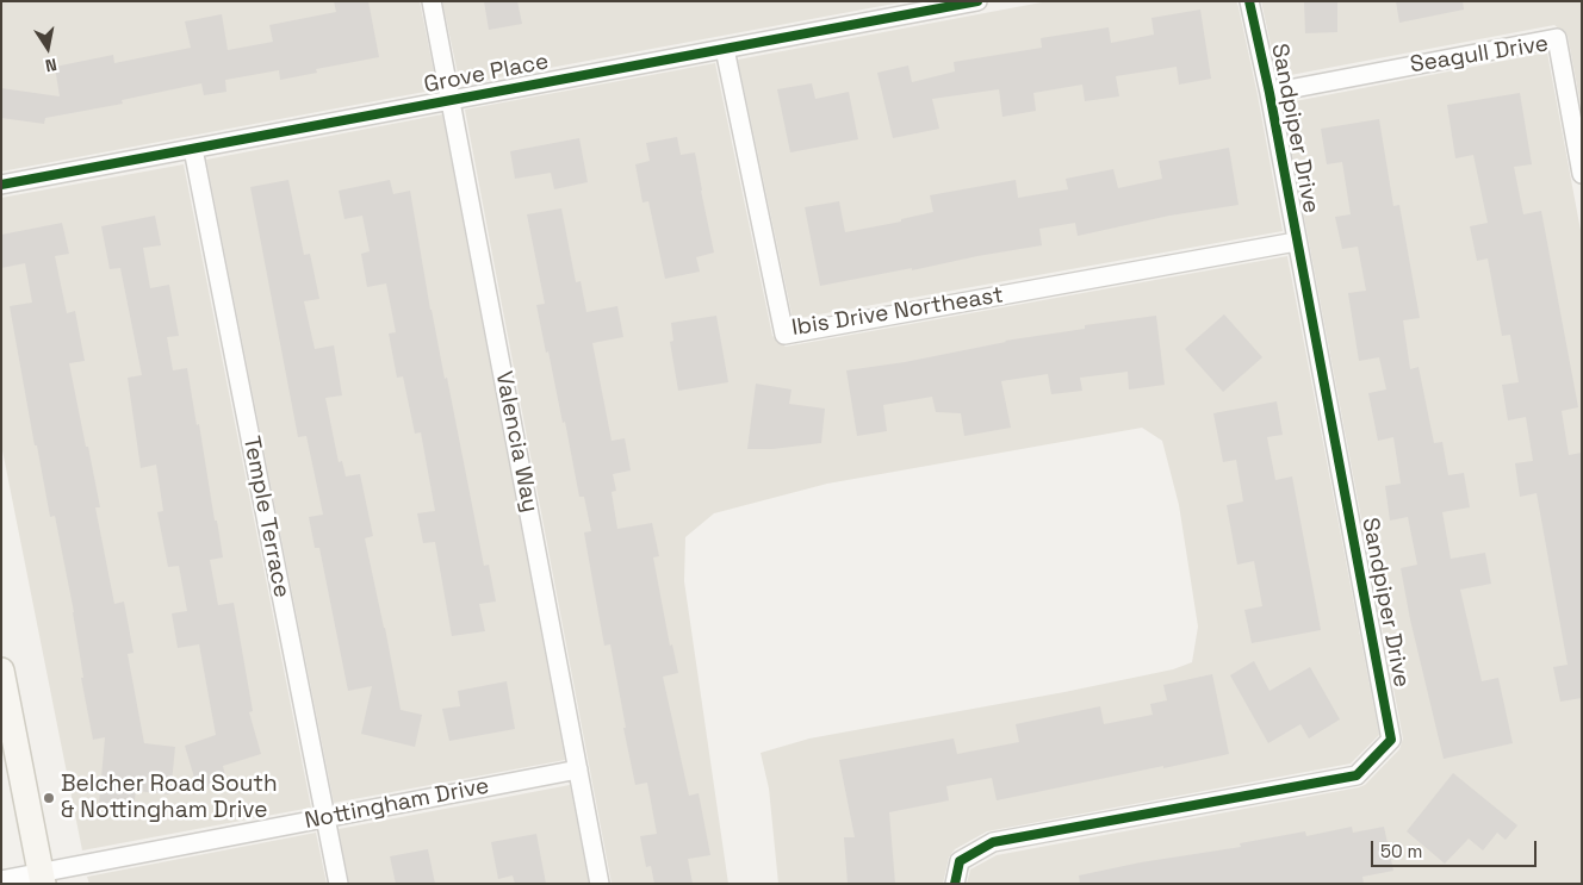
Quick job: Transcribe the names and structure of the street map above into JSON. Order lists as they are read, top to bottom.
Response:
{
  "streets": {
    "street": [
      "Seagull Drive",
      "Grove Place",
      "Sandpiper Drive",
      "Ibis Drive Northeast",
      "Valencia Way",
      "Temple Terrace",
      "Nottingham Drive"
    ]
  },
  "crossings": [
    ["Seagull Drive", "Sandpiper Drive"],
    ["Grove Place", "Ibis Drive Northeast"],
    ["Grove Place", "Valencia Way"],
    ["Grove Place", "Temple Terrace"],
    ["Sandpiper Drive", "Ibis Drive Northeast"],
    ["Valencia Way", "Nottingham Drive"],
    ["Temple Terrace", "Nottingham Drive"]
  ],
  "places": ["Belcher Road South & Nottingham Drive"],
  "scale_bar": "50 m",
  "north": "bottom"
}
